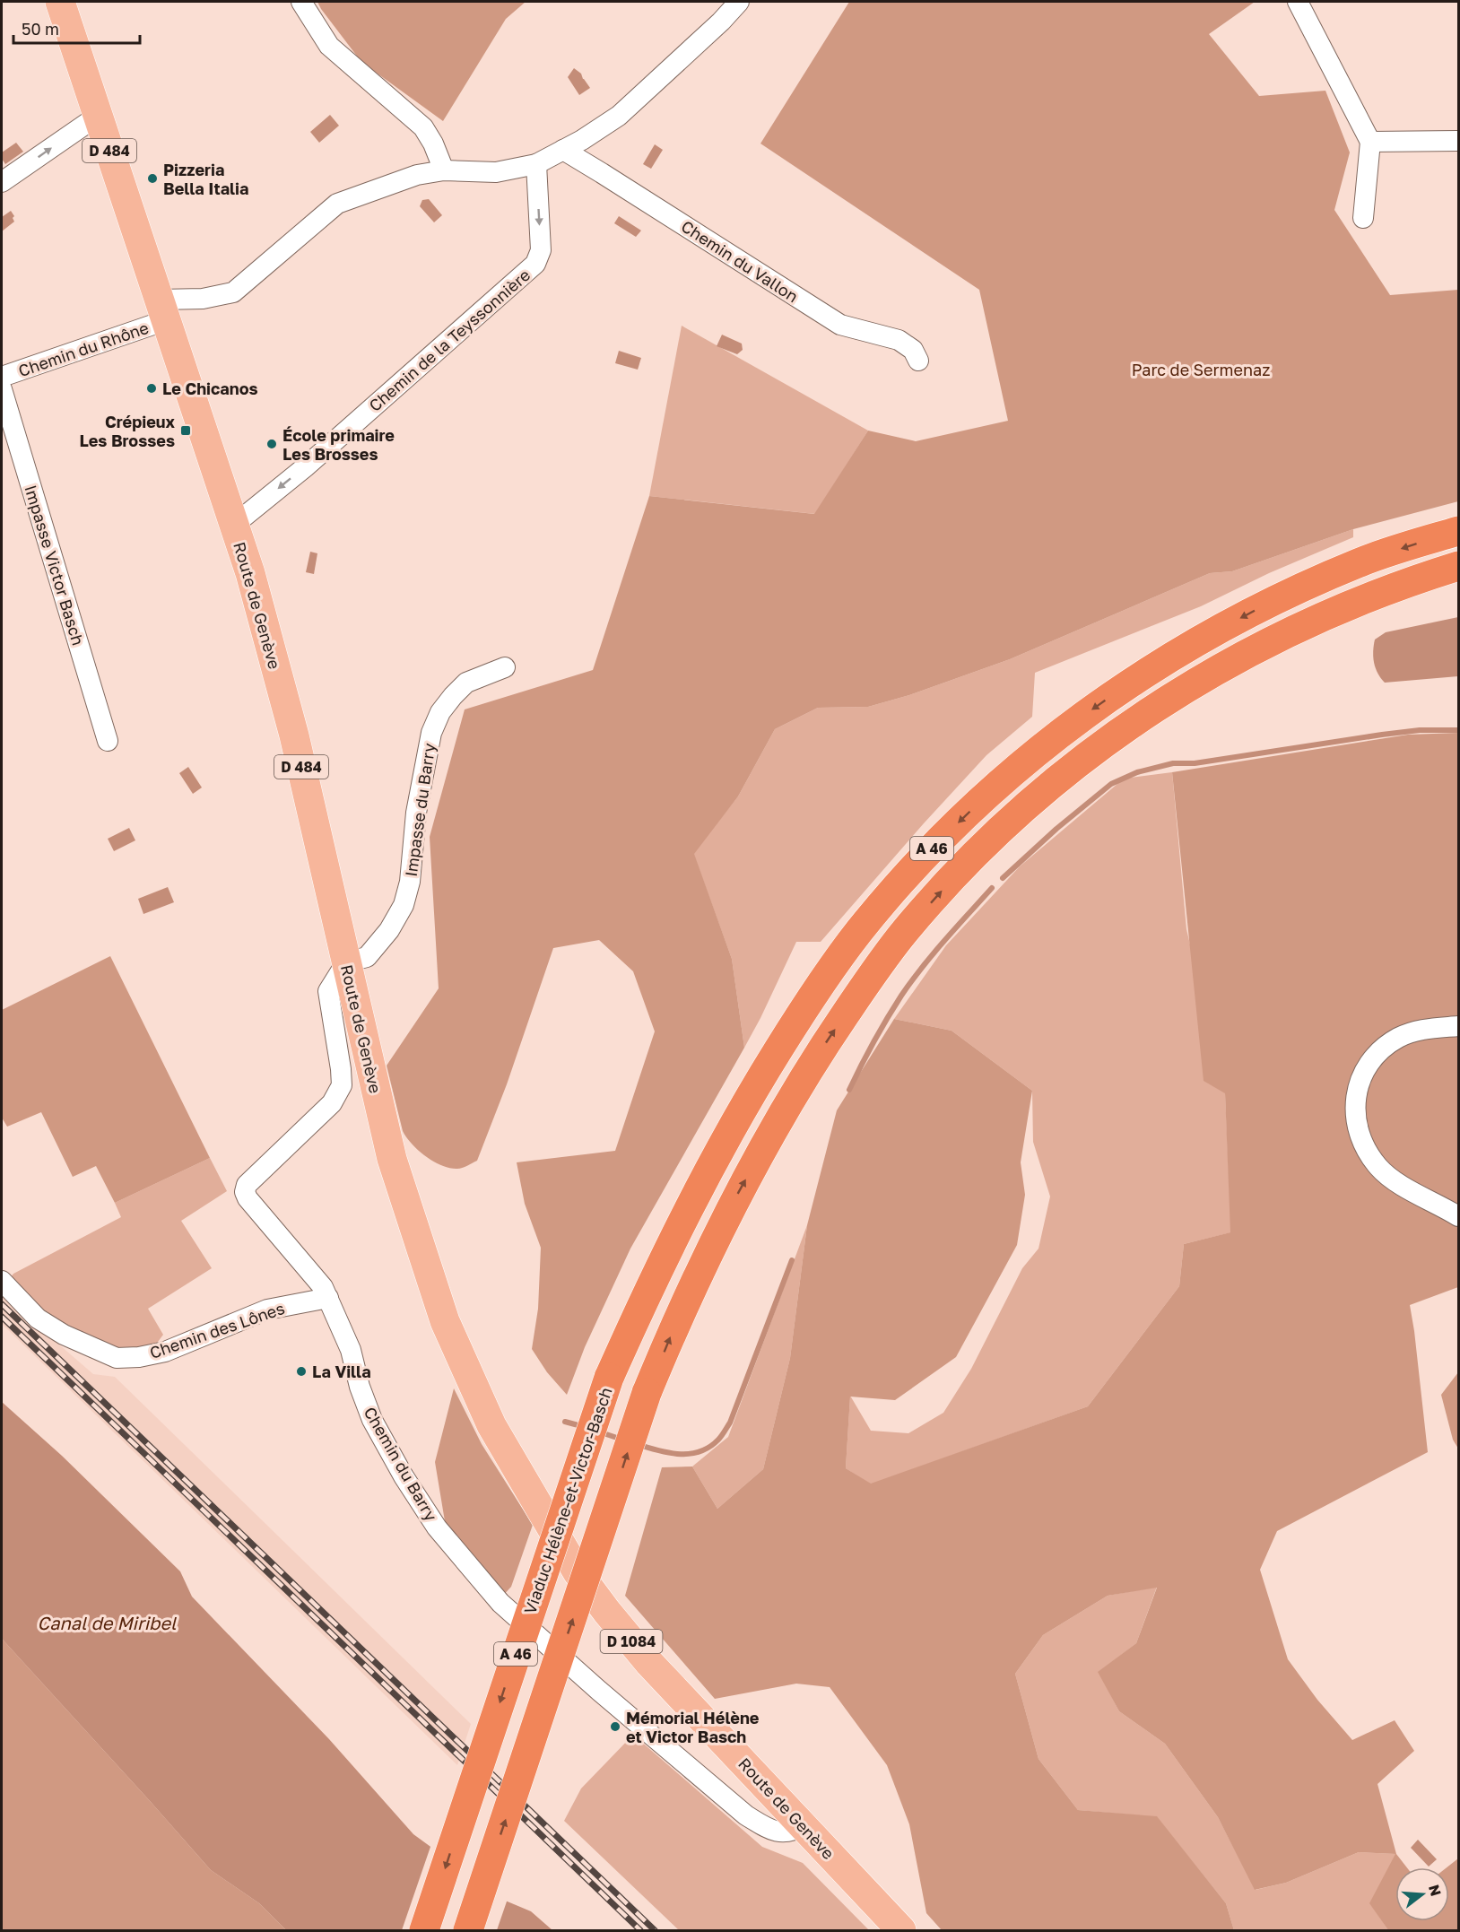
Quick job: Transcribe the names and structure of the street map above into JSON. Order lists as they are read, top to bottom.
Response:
{
  "streets": {
    "highway": ["A 46", "Viaduc Hélène-et-Victor-Basch"],
    "main road": ["D 484", "Route de Genève", "D 1084"],
    "street": [
      "Chemin du Vallon",
      "Chemin de la Teyssonnière",
      "Chemin du Rhône",
      "Impasse Victor Basch",
      "Impasse du Barry",
      "Chemin des Lônes",
      "Chemin du Barry"
    ]
  },
  "crossings": [
    ["Chemin de la Teyssonnière", "Chemin du Rhône"],
    ["Chemin de la Teyssonnière", "Route de Genève"],
    ["Chemin du Rhône", "Route de Genève"],
    ["Route de Genève", "Impasse du Barry"],
    ["Route de Genève", "Chemin du Barry"],
    ["Impasse du Barry", "Chemin du Barry"],
    ["Chemin des Lônes", "Chemin du Barry"]
  ],
  "one_way": ["Chemin de la Teyssonnière"],
  "water": ["Canal de Miribel"],
  "parks": ["Parc de Sermenaz"],
  "places": {
    "other": [
      "Pizzeria Bella Italia",
      "Le Chicanos",
      "École primaire Les Brosses",
      "La Villa",
      "Mémorial Hélène et Victor Basch"
    ],
    "transit": ["Crépieux Les Brosses"]
  },
  "scale_bar": "50 m",
  "north": "right"
}
